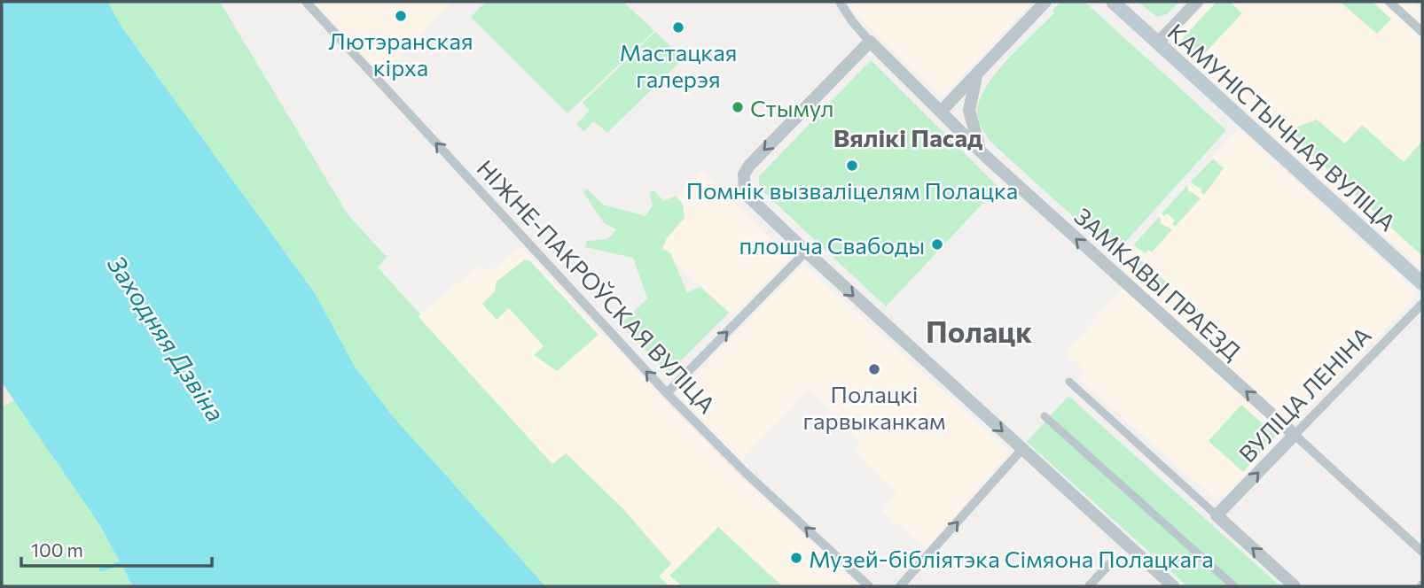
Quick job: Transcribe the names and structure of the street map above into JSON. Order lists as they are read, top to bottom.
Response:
{
  "streets": {
    "main road": ["КАМУНІСТЫЧНАЯ ВУЛІЦА"],
    "street": ["ЗАМКАВЫ ПРАЕЗД", "НІЖНЕ-ПАКРОЎСКАЯ ВУЛІЦА", "ВУЛІЦА ЛЕНІНА"]
  },
  "crossings": [
    ["ЗАМКАВЫ ПРАЕЗД", "ВУЛІЦА ЛЕНІНА"]
  ],
  "one_way": ["НІЖНЕ-ПАКРОЎСКАЯ ВУЛІЦА", "ВУЛІЦА ЛЕНІНА"],
  "districts": ["Вялікі Пасад", "Полацк"],
  "water": ["Заходняя Дзвіна"],
  "places": [
    "Лютэранская кірха",
    "Мастацкая галерэя",
    "Стымул",
    "Помнік вызваліцелям Полацка",
    "плошча Свабоды",
    "Полацкі гарвыканкам",
    "Музей-бібліятэка Сімяона Полацкага"
  ],
  "scale_bar": "100 m"
}
